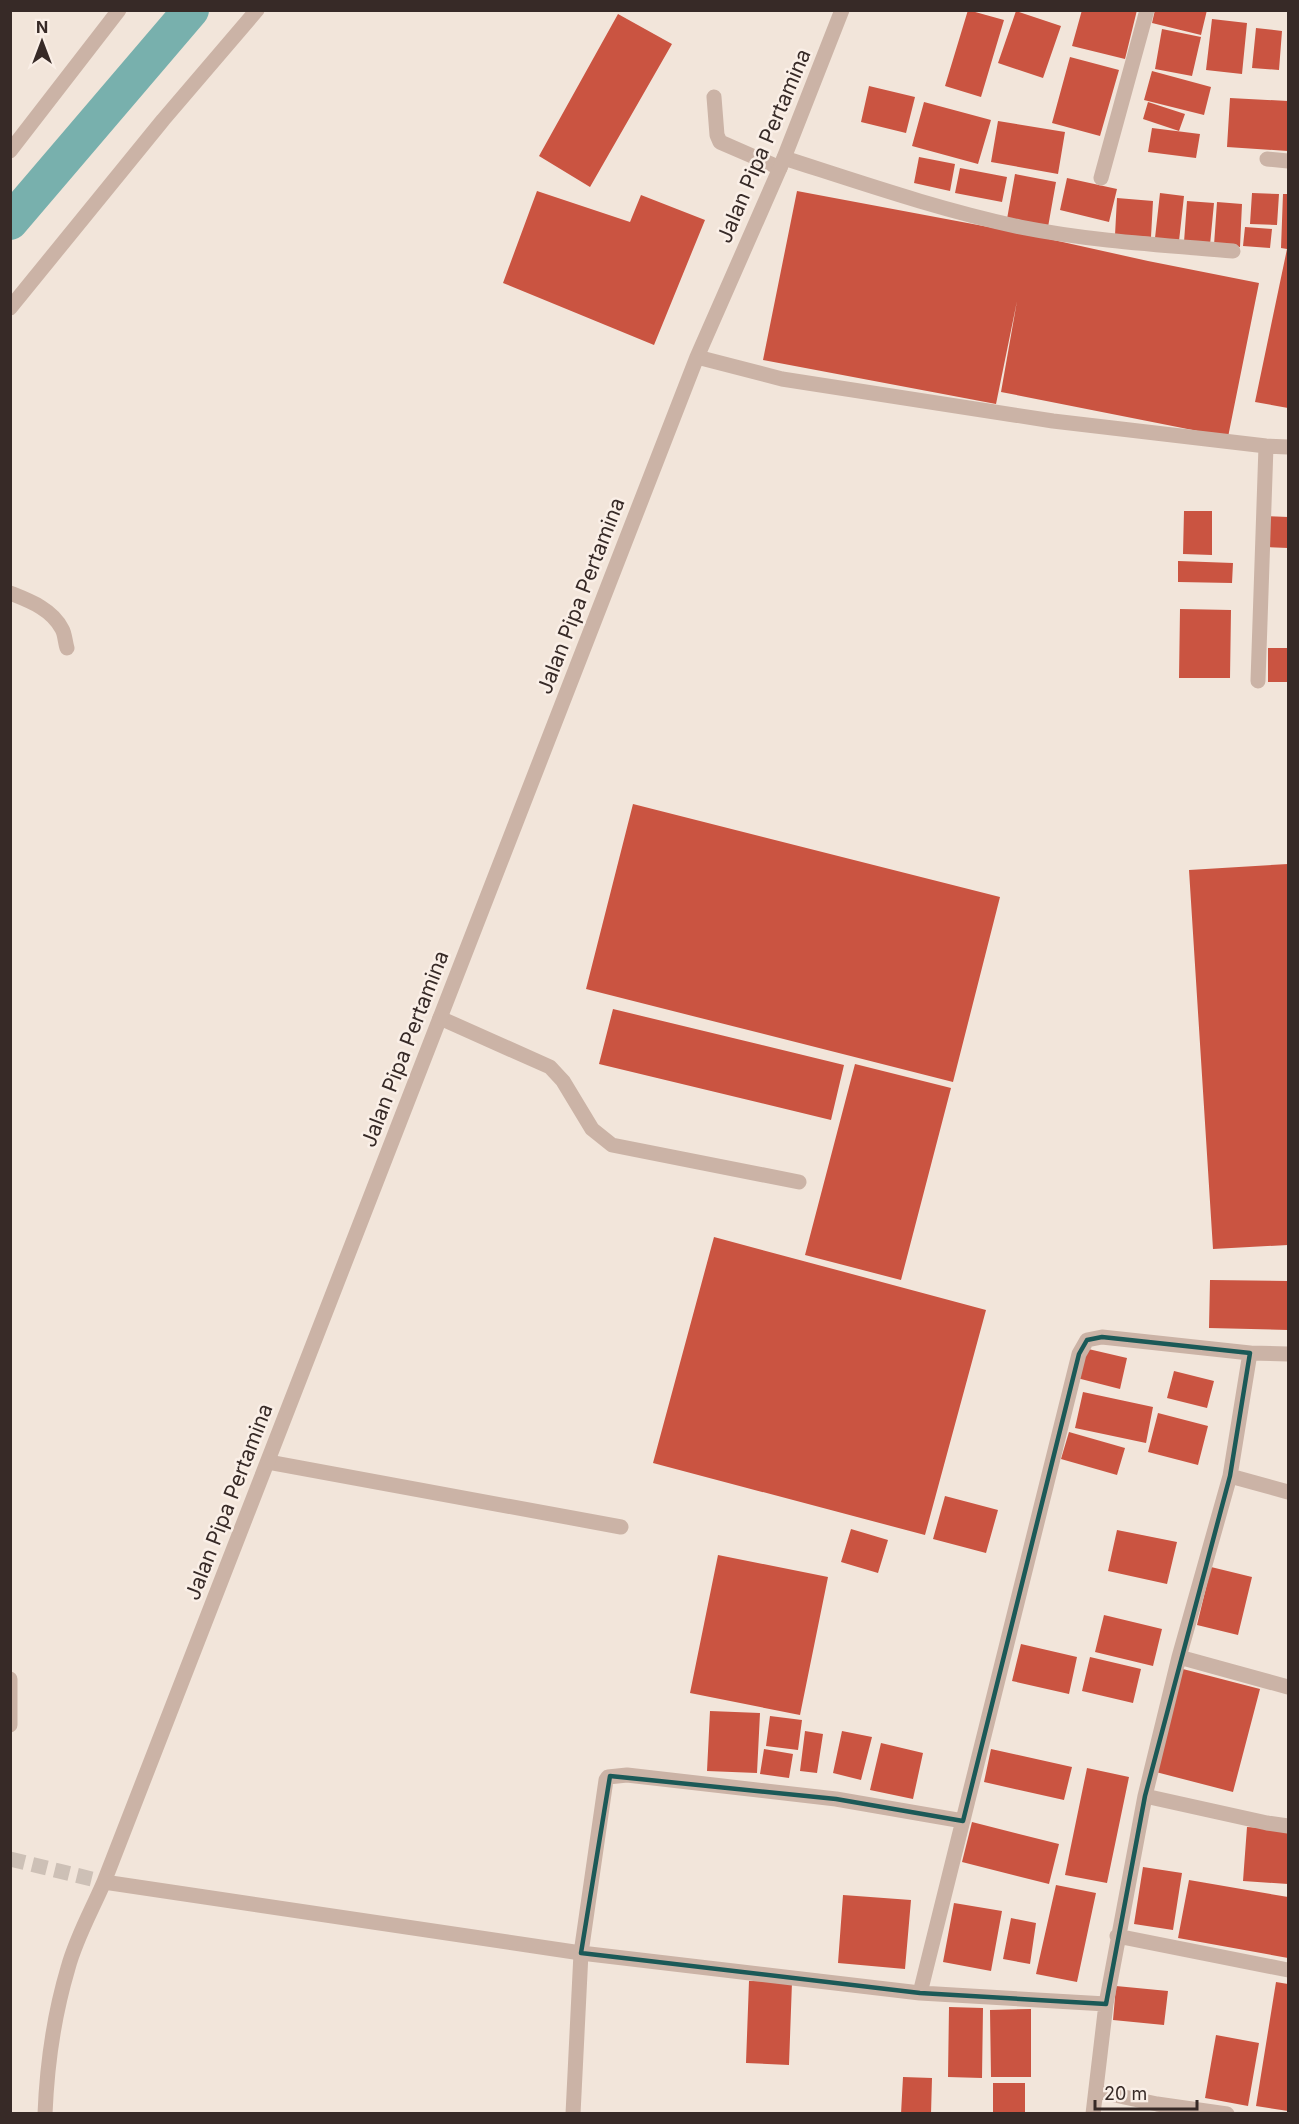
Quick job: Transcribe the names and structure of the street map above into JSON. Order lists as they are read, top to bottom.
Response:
{
  "streets": {
    "street": ["Jalan Pipa Pertamina"]
  },
  "scale_bar": "20 m",
  "north": "top"
}
